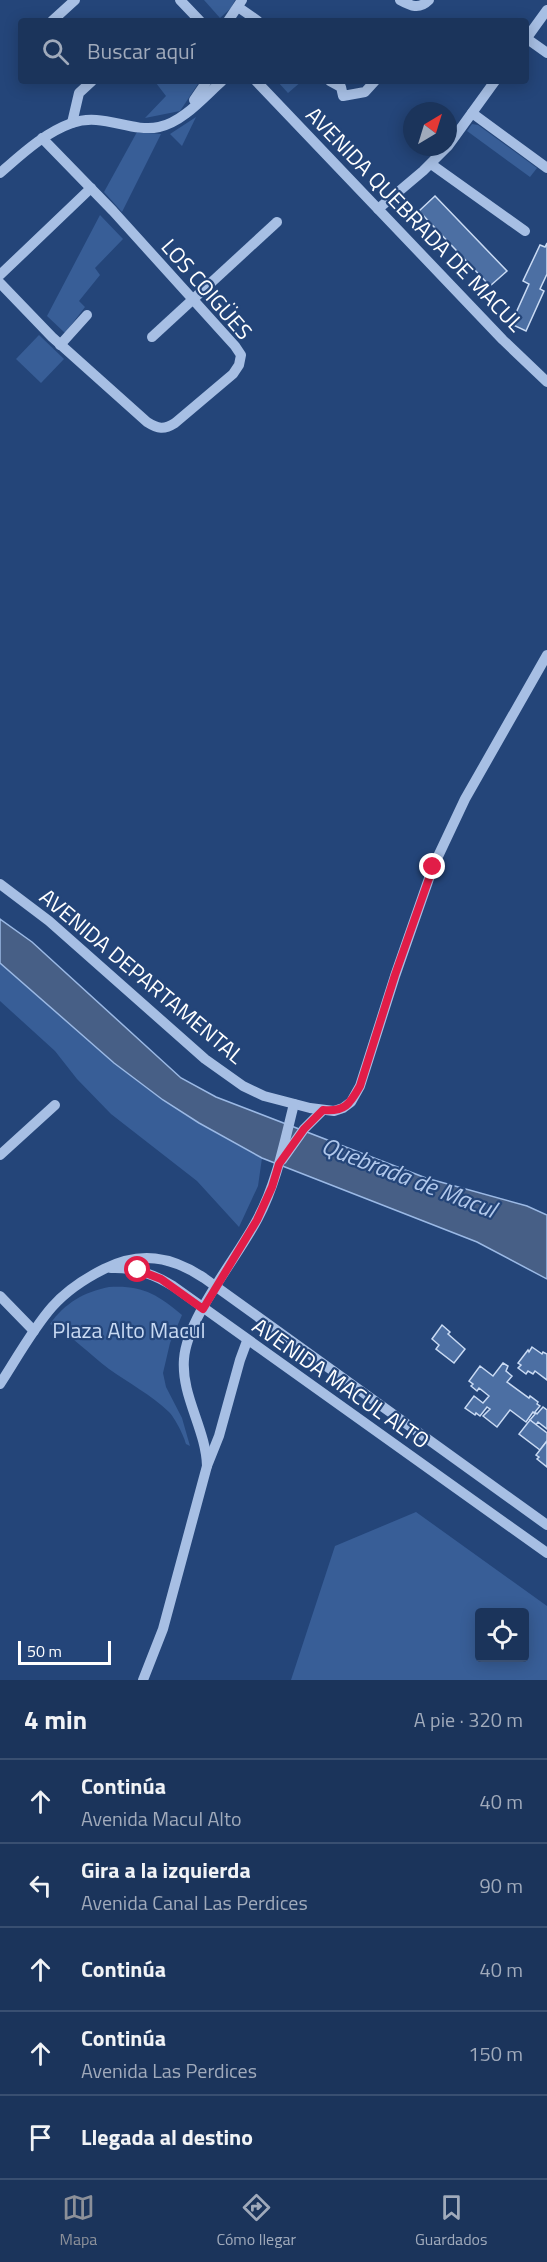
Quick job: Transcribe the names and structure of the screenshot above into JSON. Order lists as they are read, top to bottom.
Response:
{
  "streets": {
    "street": [
      "AVENIDA QUEBRADA DE MACUL",
      "LOS COIGÜES",
      "AVENIDA DEPARTAMENTAL",
      "AVENIDA MACUL ALTO"
    ]
  },
  "water": ["Quebrada de Macul"],
  "parks": ["Plaza Alto Macul"],
  "scale_bar": "50 m",
  "north": "top right",
  "page": {
    "search": "Buscar aquí",
    "scale": "50 m",
    "heading": ["4 min", "A pie · 320 m"],
    "list": [
      ["Continúa", "Avenida Macul Alto", "40 m"],
      ["Gira a la izquierda", "Avenida Canal Las Perdices", "90 m"],
      ["Continúa", "40 m"],
      ["Continúa", "Avenida Las Perdices", "150 m"],
      "Llegada al destino"
    ],
    "nav": ["Mapa", "Cómo llegar", "Guardados"]
  }
}
